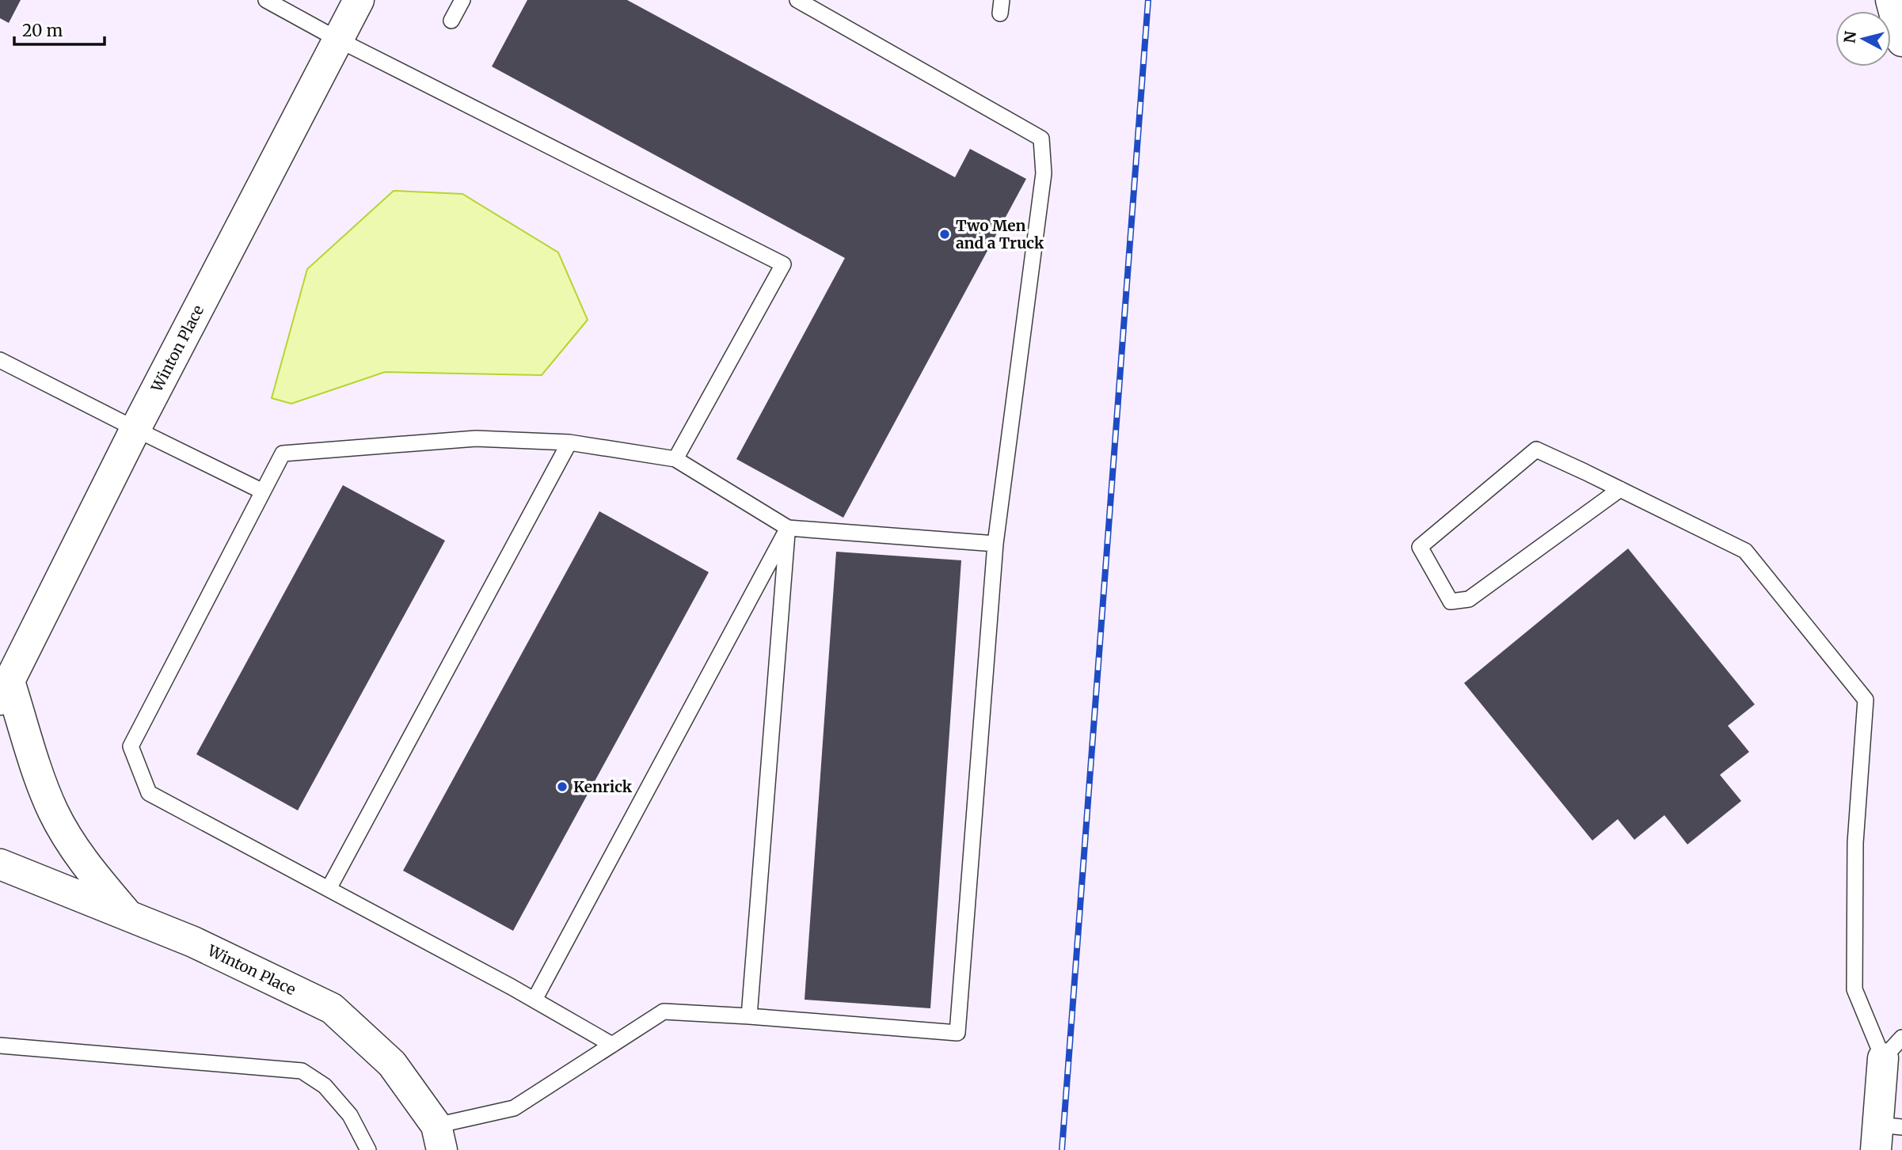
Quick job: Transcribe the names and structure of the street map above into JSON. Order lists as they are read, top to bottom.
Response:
{
  "streets": {
    "street": ["Winton Place"]
  },
  "places": ["Two Men and a Truck", "Kenrick"],
  "scale_bar": "20 m",
  "north": "left"
}
